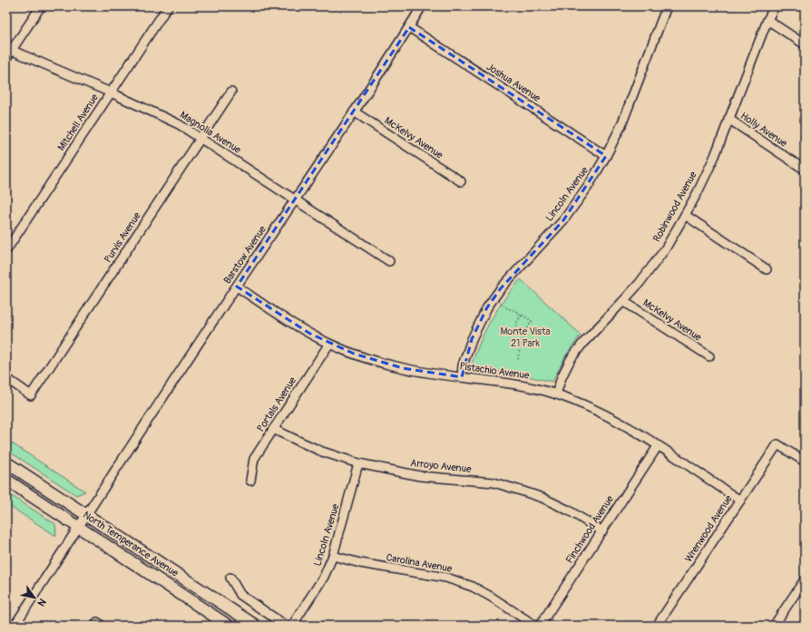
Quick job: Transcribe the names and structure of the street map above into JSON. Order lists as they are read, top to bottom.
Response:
{
  "streets": {
    "main road": ["North Temperance Avenue"],
    "street": [
      "Joshua Avenue",
      "Mitchell Avenue",
      "Holly Avenue",
      "Magnolia Avenue",
      "McKelvy Avenue",
      "Lincoln Avenue",
      "Robinwood Avenue",
      "Purvis Avenue",
      "Barstow Avenue",
      "Pistachio Avenue",
      "Portals Avenue",
      "Arroyo Avenue",
      "Wrenwood Avenue",
      "Finchwood Avenue",
      "Carolina Avenue"
    ]
  },
  "crossings": [
    ["Joshua Avenue", "Lincoln Avenue"],
    ["Joshua Avenue", "Barstow Avenue"],
    ["Mitchell Avenue", "Magnolia Avenue"],
    ["Holly Avenue", "Robinwood Avenue"],
    ["Magnolia Avenue", "Purvis Avenue"],
    ["Magnolia Avenue", "Barstow Avenue"],
    ["McKelvy Avenue", "Robinwood Avenue"],
    ["McKelvy Avenue", "Barstow Avenue"],
    ["Lincoln Avenue", "Pistachio Avenue"],
    ["Lincoln Avenue", "Arroyo Avenue"],
    ["Lincoln Avenue", "Carolina Avenue"],
    ["Robinwood Avenue", "Pistachio Avenue"],
    ["Barstow Avenue", "Pistachio Avenue"],
    ["Barstow Avenue", "North Temperance Avenue"],
    ["Pistachio Avenue", "Portals Avenue"],
    ["Pistachio Avenue", "Wrenwood Avenue"],
    ["Pistachio Avenue", "Finchwood Avenue"],
    ["Portals Avenue", "Arroyo Avenue"],
    ["Arroyo Avenue", "Finchwood Avenue"]
  ],
  "parks": ["Monte Vista 21 Park"],
  "north": "bottom right"
}
